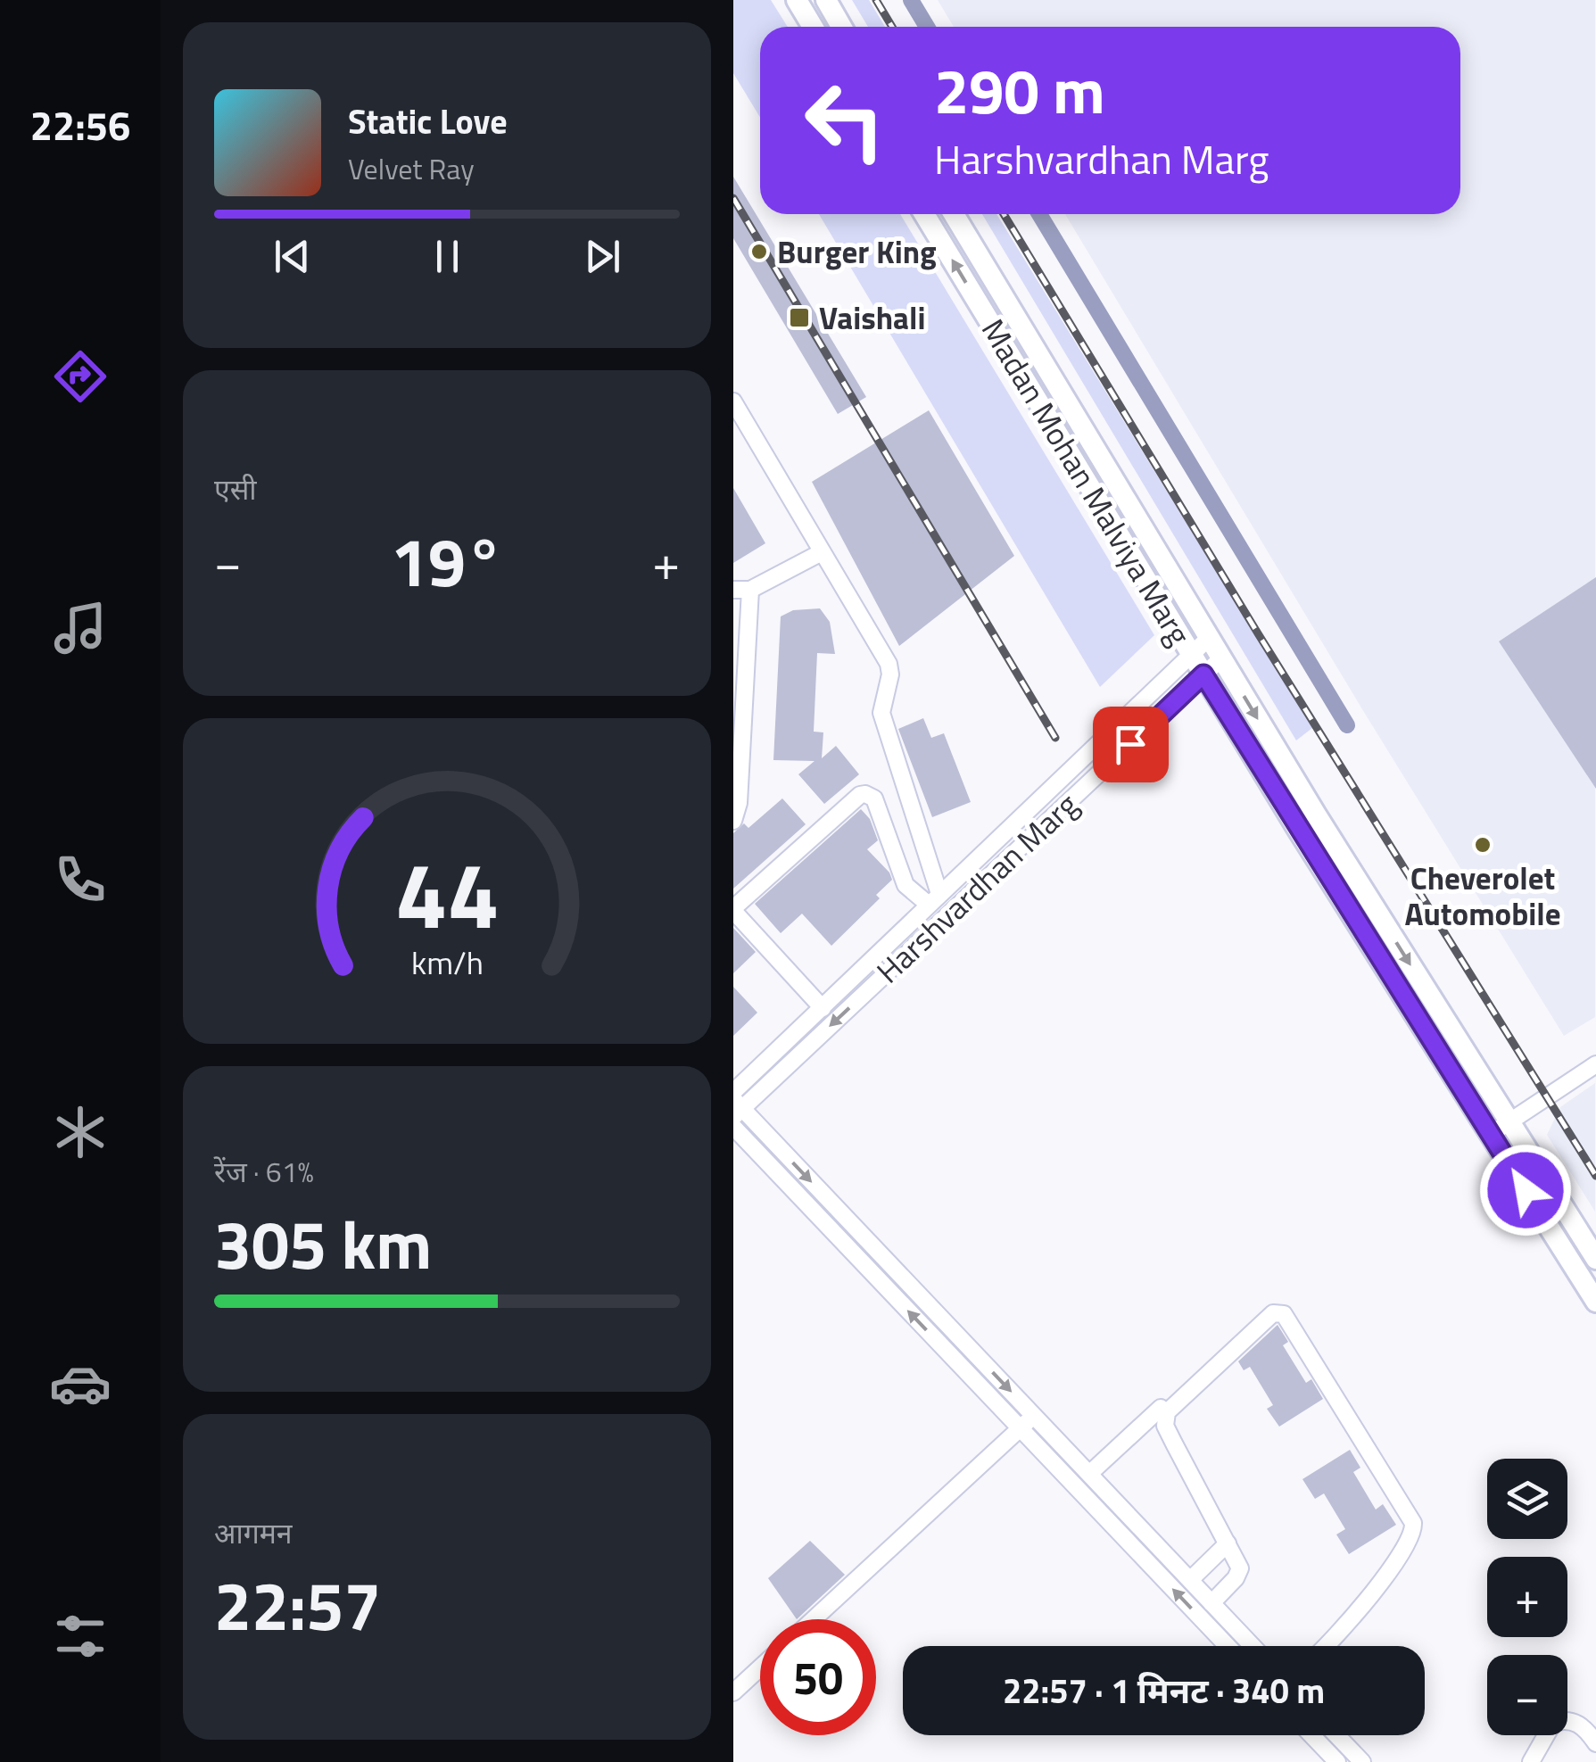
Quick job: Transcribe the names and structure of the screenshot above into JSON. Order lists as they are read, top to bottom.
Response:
{
  "streets": {
    "main road": ["Madan Mohan Malviya Marg"],
    "street": ["Harshvardhan Marg"]
  },
  "crossings": [
    ["Madan Mohan Malviya Marg", "Harshvardhan Marg"]
  ],
  "places": {
    "other": ["Burger King", "Cheverolet Automobile"],
    "transit": ["Vaishali"]
  },
  "page": {
    "tabs": "22:56",
    "turn": ["290 m", "Harshvardhan Marg"],
    "song": ["Static Love", "Velvet Ray"],
    "tile": [
      "एसी",
      ["रेंज · 61%", "305 km"],
      ["आगमन", "22:57"]
    ],
    "heat": ["−", "19°", "+"],
    "map_buttons": ["+", "−"],
    "limit": "50",
    "trip": "22:57 · 1 मिनट · 340 m",
    "gauge": ["44", "km/h"]
  }
}
